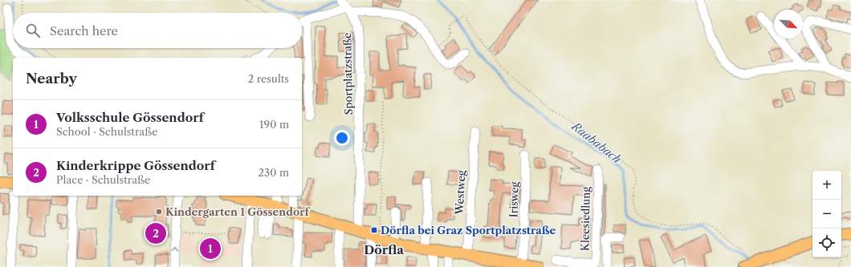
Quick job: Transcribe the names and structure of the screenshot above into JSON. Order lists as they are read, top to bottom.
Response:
{
  "streets": {
    "street": [
      "Sportplatzstraße",
      "Westweg",
      "Irisweg",
      "Kleesiedlung"
    ]
  },
  "districts": ["Dörfla"],
  "water": ["Raababach"],
  "places": {
    "other": ["Kindergarten 1 Gössendorf"],
    "transit": ["Dörfla bei Graz Sportplatzstraße"]
  },
  "north": "bottom right",
  "page": {
    "search": "Search here",
    "heading": ["Nearby", "2 results"],
    "list": [
      {
        "mark": "1",
        "name": "Volksschule Gössendorf",
        "note": "School · Schulstraße",
        "value": "190 m"
      },
      {
        "mark": "2",
        "name": "Kinderkrippe Gössendorf",
        "note": "Place · Schulstraße",
        "value": "230 m"
      }
    ],
    "map_buttons": ["+", "−"],
    "pins": ["2", "1"]
  }
}
